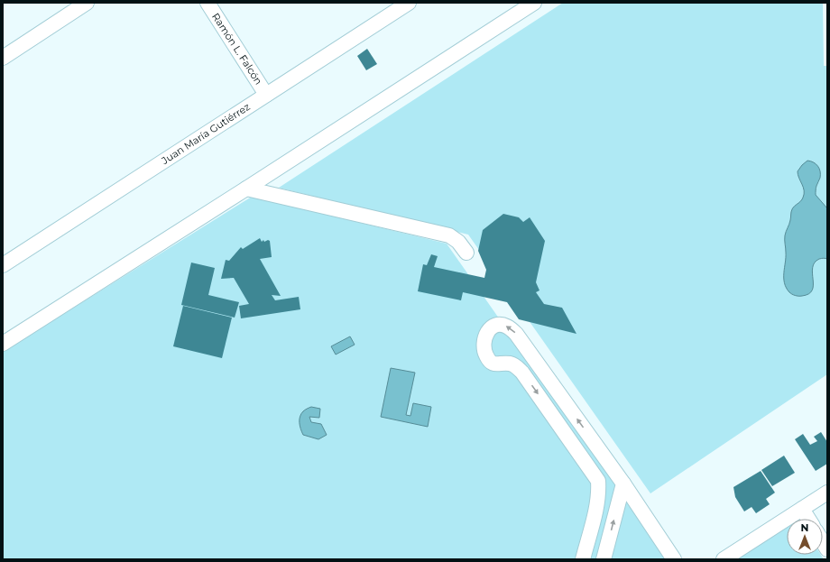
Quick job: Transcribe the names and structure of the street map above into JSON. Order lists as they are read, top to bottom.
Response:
{
  "streets": {
    "street": ["Ramón L. Falcón", "Juan María Gutiérrez"]
  },
  "crossings": [
    ["Ramón L. Falcón", "Juan María Gutiérrez"]
  ],
  "north": "top"
}
